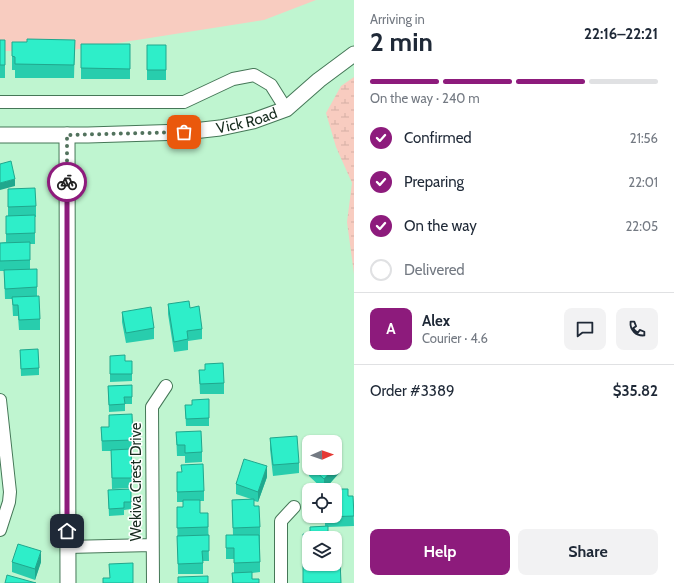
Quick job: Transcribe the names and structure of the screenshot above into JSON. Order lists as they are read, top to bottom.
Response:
{
  "streets": {
    "street": ["Vick Road", "Wekiva Crest Drive"]
  },
  "north": "right",
  "page": {
    "heading": ["2 min", "Arriving in", "22:16–22:21"],
    "panel": [
      "Alex",
      "Courier · 4.6",
      "Order #3389",
      "$35.82"
    ],
    "bar": "On the way · 240 m",
    "list": [
      ["Confirmed", "21:56"],
      ["Preparing", "22:01"],
      ["On the way", "22:05"],
      "Delivered"
    ],
    "round": "A",
    "buttons": ["Help", "Share"]
  }
}
